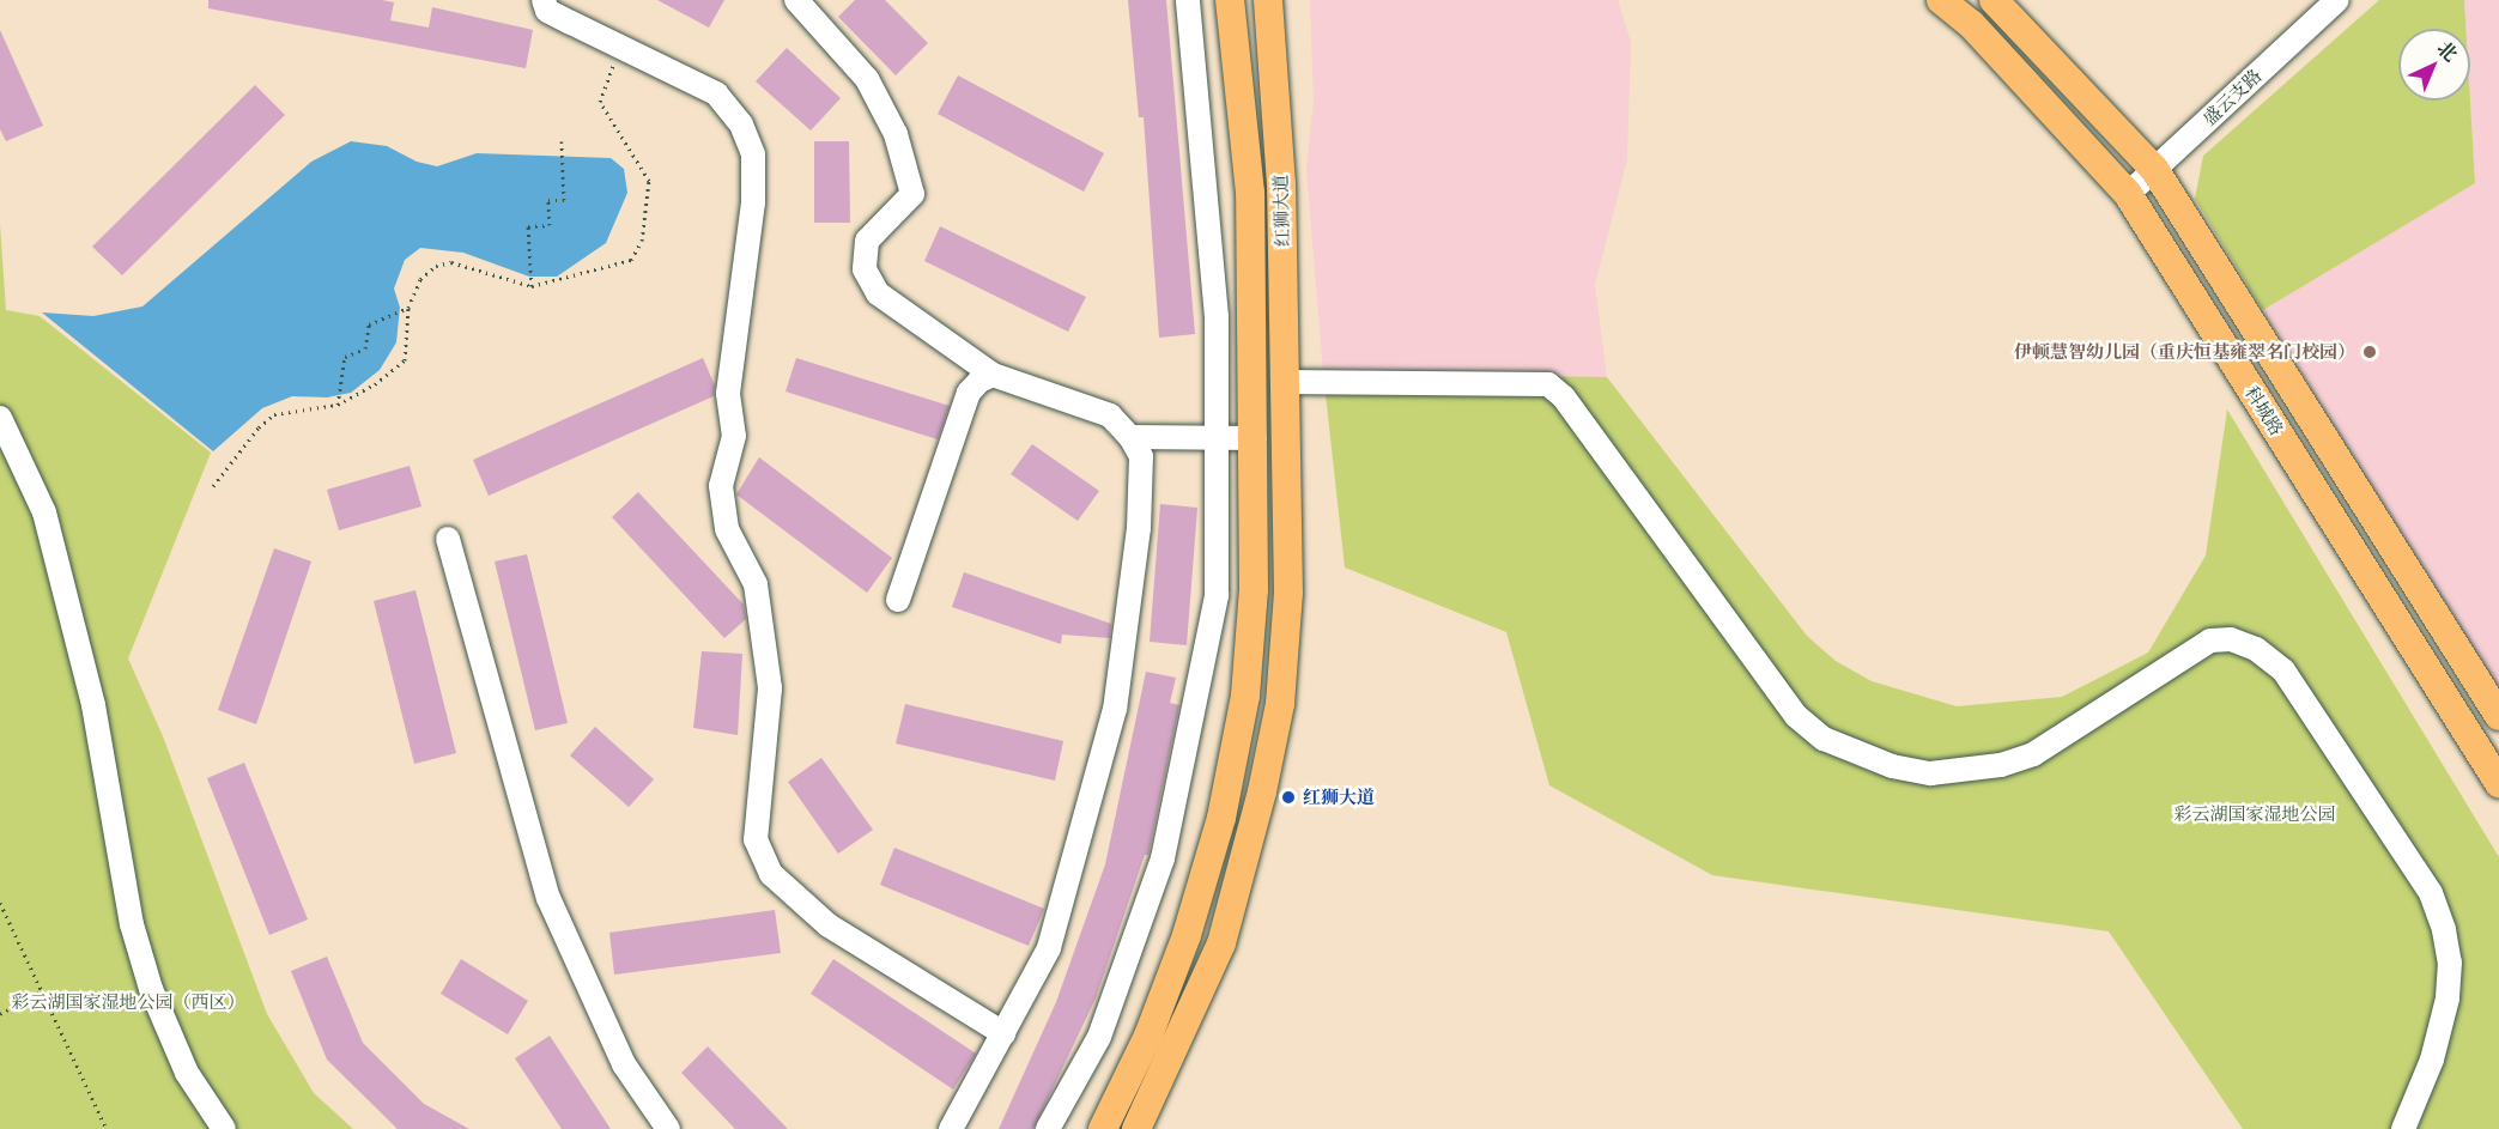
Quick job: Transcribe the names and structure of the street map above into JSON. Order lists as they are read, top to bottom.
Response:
{
  "streets": {
    "main road": ["红狮大道", "科城路"],
    "street": ["盛云支路"]
  },
  "crossings": [
    ["盛云支路", "科城路"]
  ],
  "parks": ["彩云湖国家湿地公园", "彩云湖国家湿地公园（西区）"],
  "places": ["伊顿慧智幼儿园（重庆恒基雍翠名门校园）", "红狮大道"],
  "north": "top right"
}
